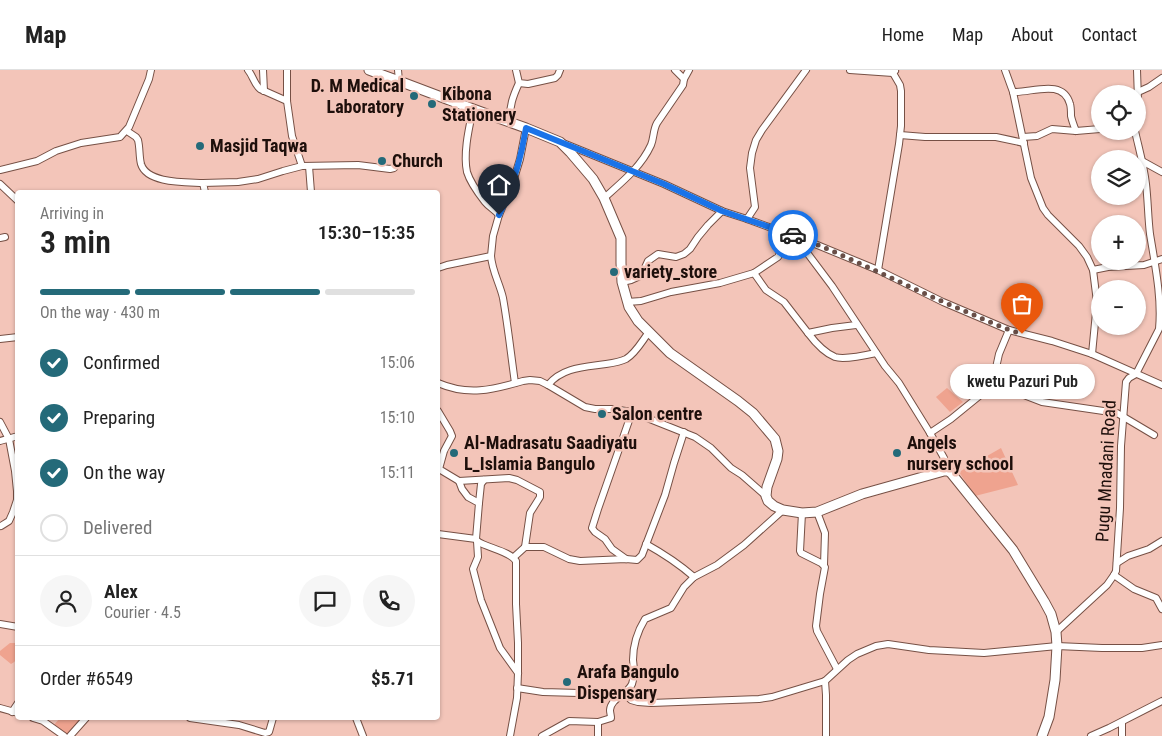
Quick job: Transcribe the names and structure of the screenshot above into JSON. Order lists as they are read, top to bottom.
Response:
{
  "streets": {
    "street": ["Pugu Mnadani Road"]
  },
  "places": [
    "D. M Medical Laboratory",
    "Kibona Stationery",
    "Masjid Taqwa",
    "Church",
    "variety_store",
    "kwetu Pazuri Pub",
    "Salon centre",
    "Al-Madrasatu Saadiyatu L_Islamia Bangulo",
    "Angels nursery school",
    "Arafa Bangulo Dispensary"
  ],
  "page": {
    "header": "Map",
    "nav": [
      "Home",
      "Map",
      "About",
      "Contact"
    ],
    "map_buttons": ["+", "−"],
    "heading": ["3 min", "Arriving in", "15:30–15:35"],
    "panel": [
      "Alex",
      "Courier · 4.5",
      "Order #6549",
      "$5.71"
    ],
    "bar": "On the way · 430 m",
    "list": [
      ["Confirmed", "15:06"],
      ["Preparing", "15:10"],
      ["On the way", "15:11"],
      "Delivered"
    ],
    "bubble": "kwetu Pazuri Pub"
  }
}
